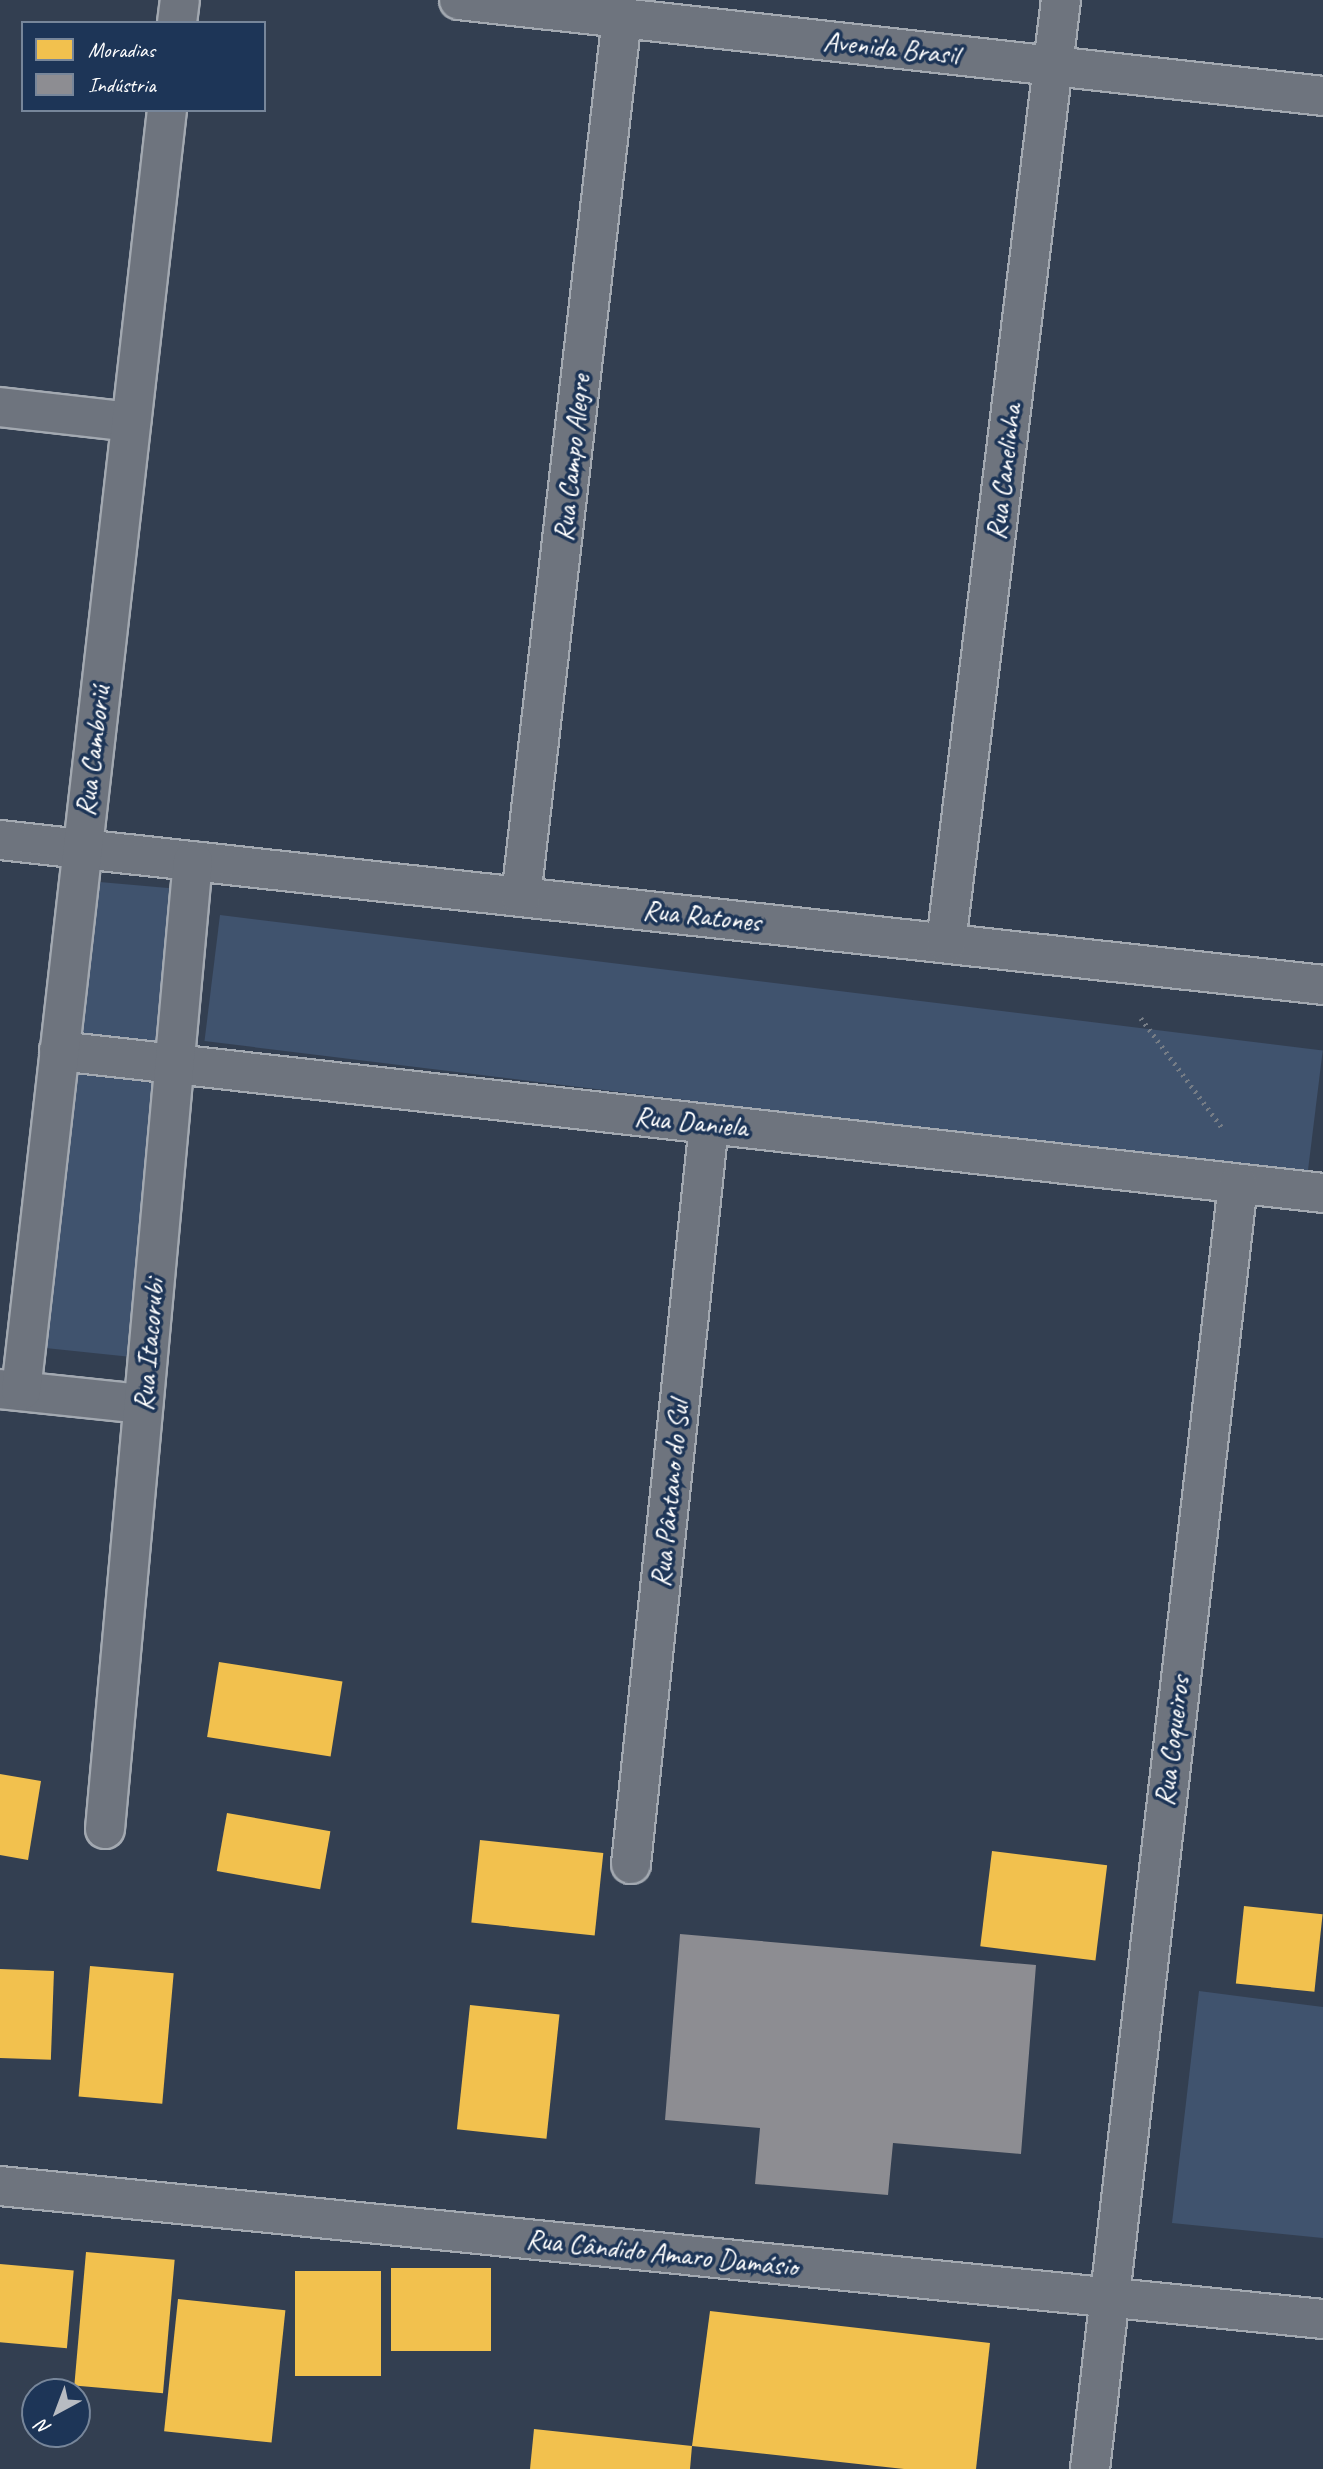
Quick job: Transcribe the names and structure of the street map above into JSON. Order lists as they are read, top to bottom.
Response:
{
  "streets": {
    "street": [
      "Avenida Brasil",
      "Rua Campo Alegre",
      "Rua Canelinha",
      "Rua Camboriú",
      "Rua Ratones",
      "Rua Daniela",
      "Rua Itacorubi",
      "Rua Pântano do Sul",
      "Rua Coqueiros",
      "Rua Cândido Amaro Damásio"
    ]
  },
  "crossings": [
    ["Avenida Brasil", "Rua Campo Alegre"],
    ["Avenida Brasil", "Rua Canelinha"],
    ["Rua Campo Alegre", "Rua Ratones"],
    ["Rua Canelinha", "Rua Ratones"],
    ["Rua Camboriú", "Rua Ratones"],
    ["Rua Camboriú", "Rua Daniela"],
    ["Rua Ratones", "Rua Itacorubi"],
    ["Rua Daniela", "Rua Itacorubi"],
    ["Rua Daniela", "Rua Pântano do Sul"],
    ["Rua Daniela", "Rua Coqueiros"],
    ["Rua Coqueiros", "Rua Cândido Amaro Damásio"]
  ],
  "legend": ["Moradias", "Indústria"],
  "north": "bottom left"
}
